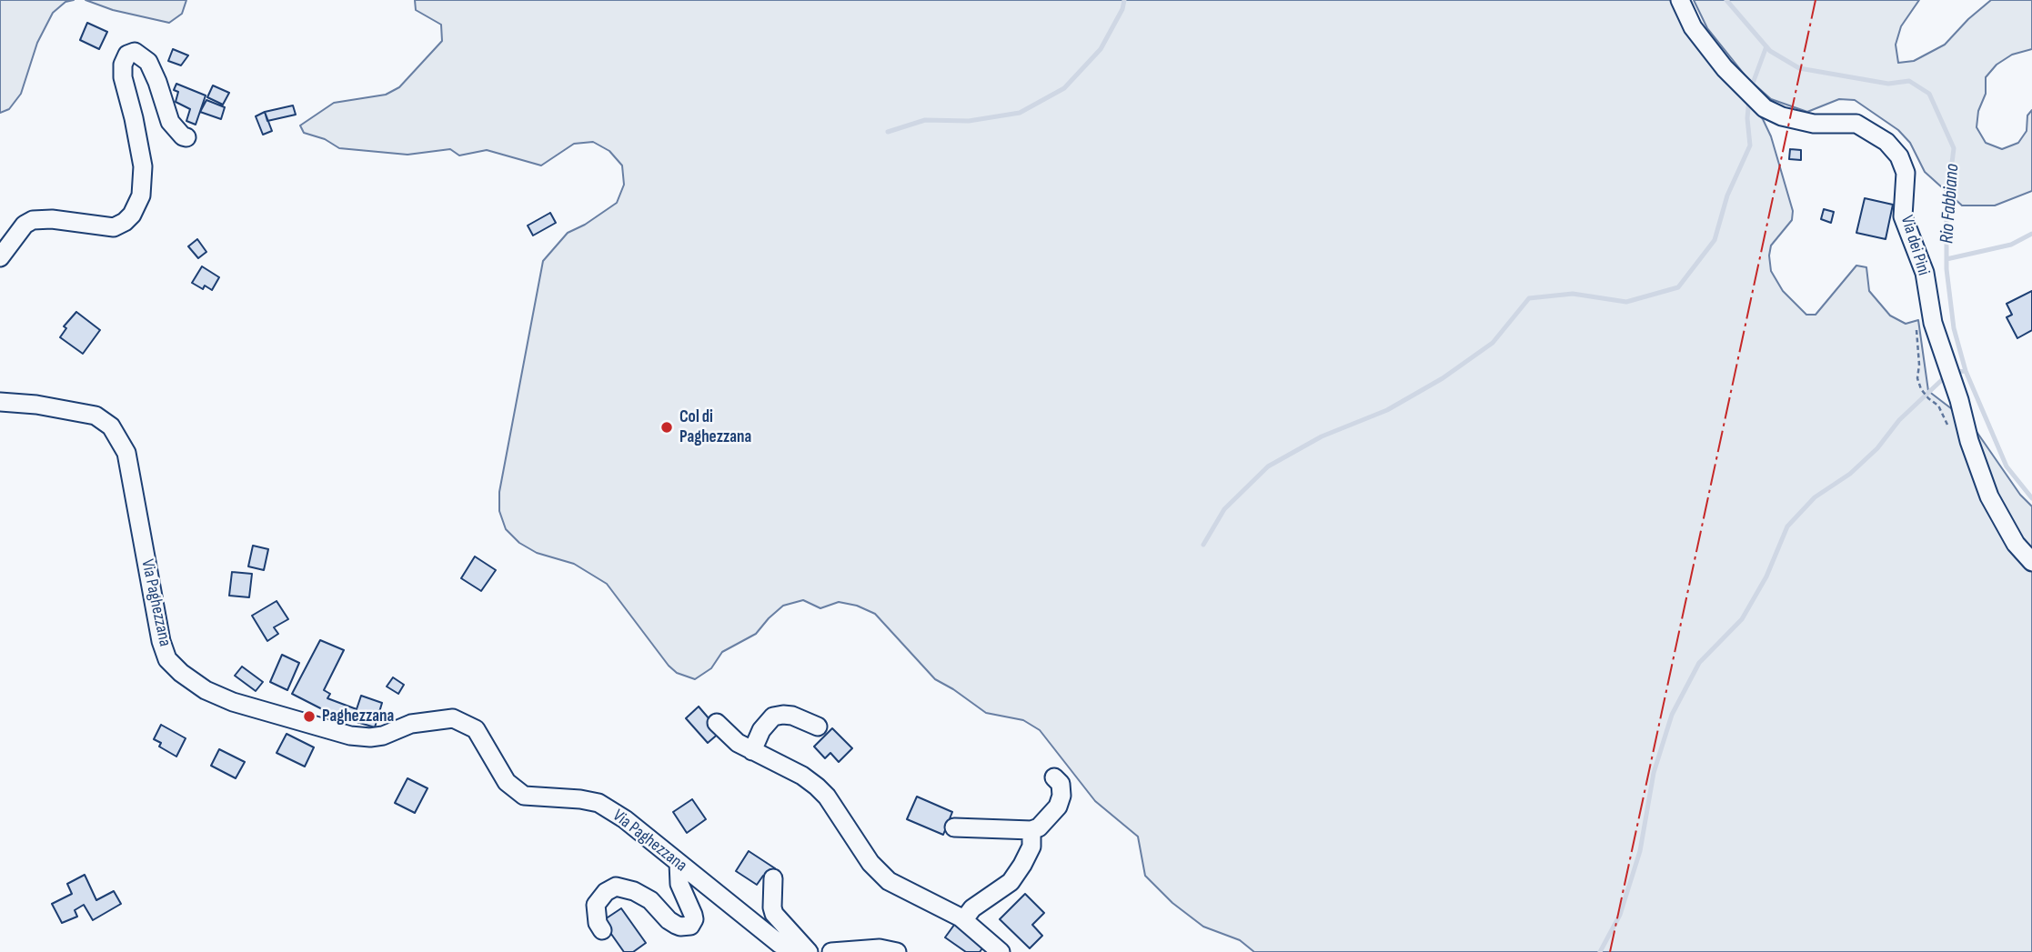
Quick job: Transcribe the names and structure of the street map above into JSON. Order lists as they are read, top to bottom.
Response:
{
  "streets": {
    "street": ["Via dei Pini", "Via Paghezzana"]
  },
  "water": ["Rio Fabbiano"],
  "places": ["Col di Paghezzana", "Paghezzana"]
}
